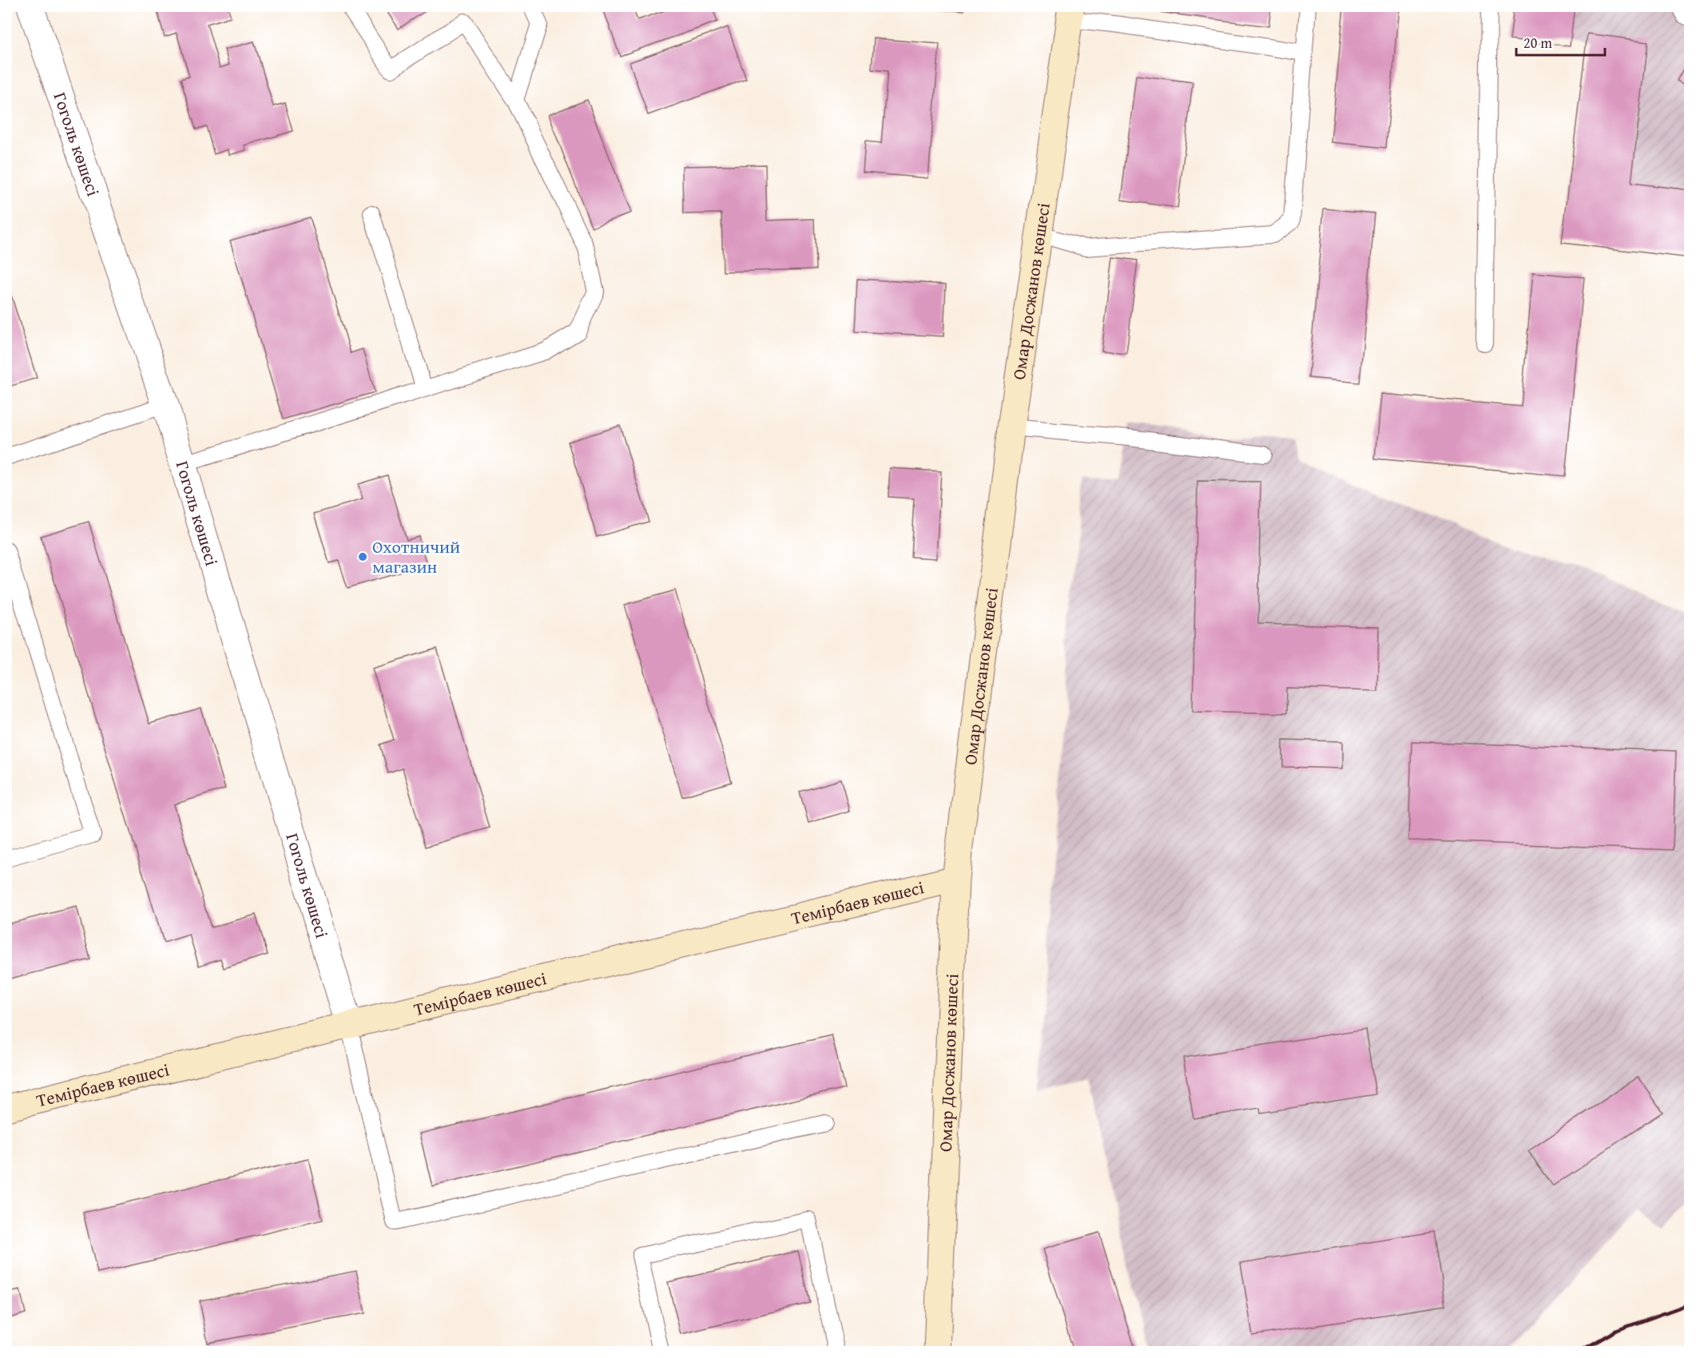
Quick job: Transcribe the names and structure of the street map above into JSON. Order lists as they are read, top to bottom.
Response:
{
  "streets": {
    "street": ["Гоголь көшесі", "Омар Досжанов көшесі", "Темірбаев көшесі"]
  },
  "crossings": [
    ["Гоголь көшесі", "Темірбаев көшесі"],
    ["Омар Досжанов көшесі", "Темірбаев көшесі"]
  ],
  "places": ["Охотничий магазин"],
  "scale_bar": "20 m"
}
